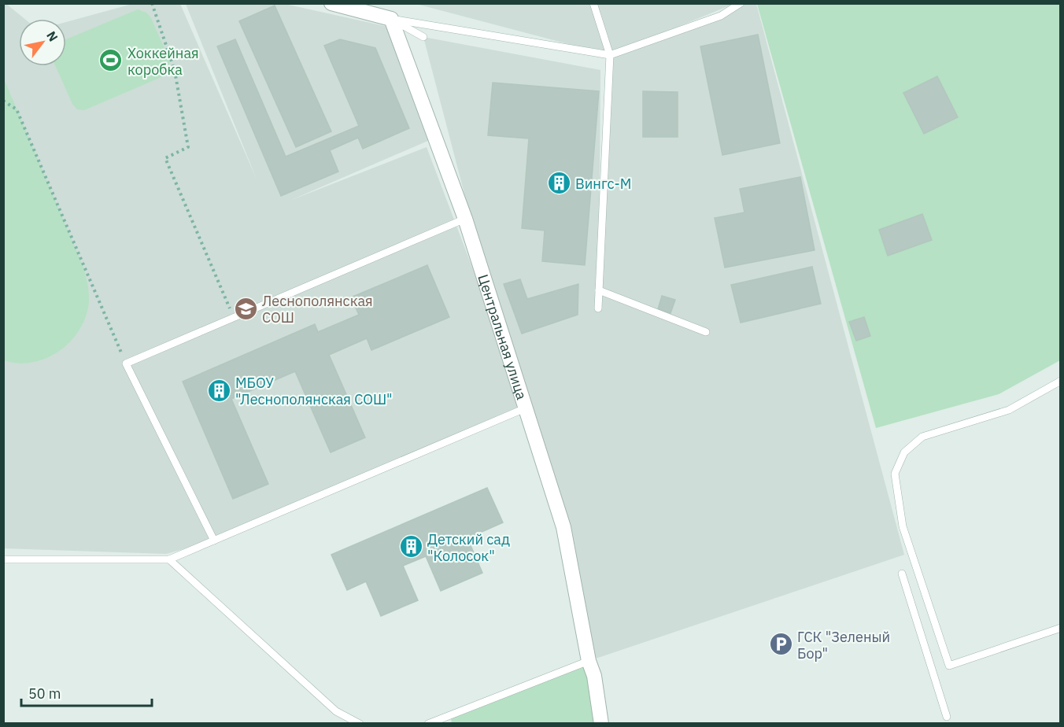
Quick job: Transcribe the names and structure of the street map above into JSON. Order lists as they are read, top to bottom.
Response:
{
  "streets": {
    "street": ["Центральная улица"]
  },
  "places": {
    "sports": ["Хоккейная коробка"],
    "building": ["Вингс-М", "МБОУ \"Леснополянская СОШ\"", "Детский сад \"Колосок\""],
    "school or university": ["Леснополянская СОШ"],
    "parking": ["ГСК \"Зеленый Бор\""]
  },
  "scale_bar": "50 m",
  "north": "top right"
}
